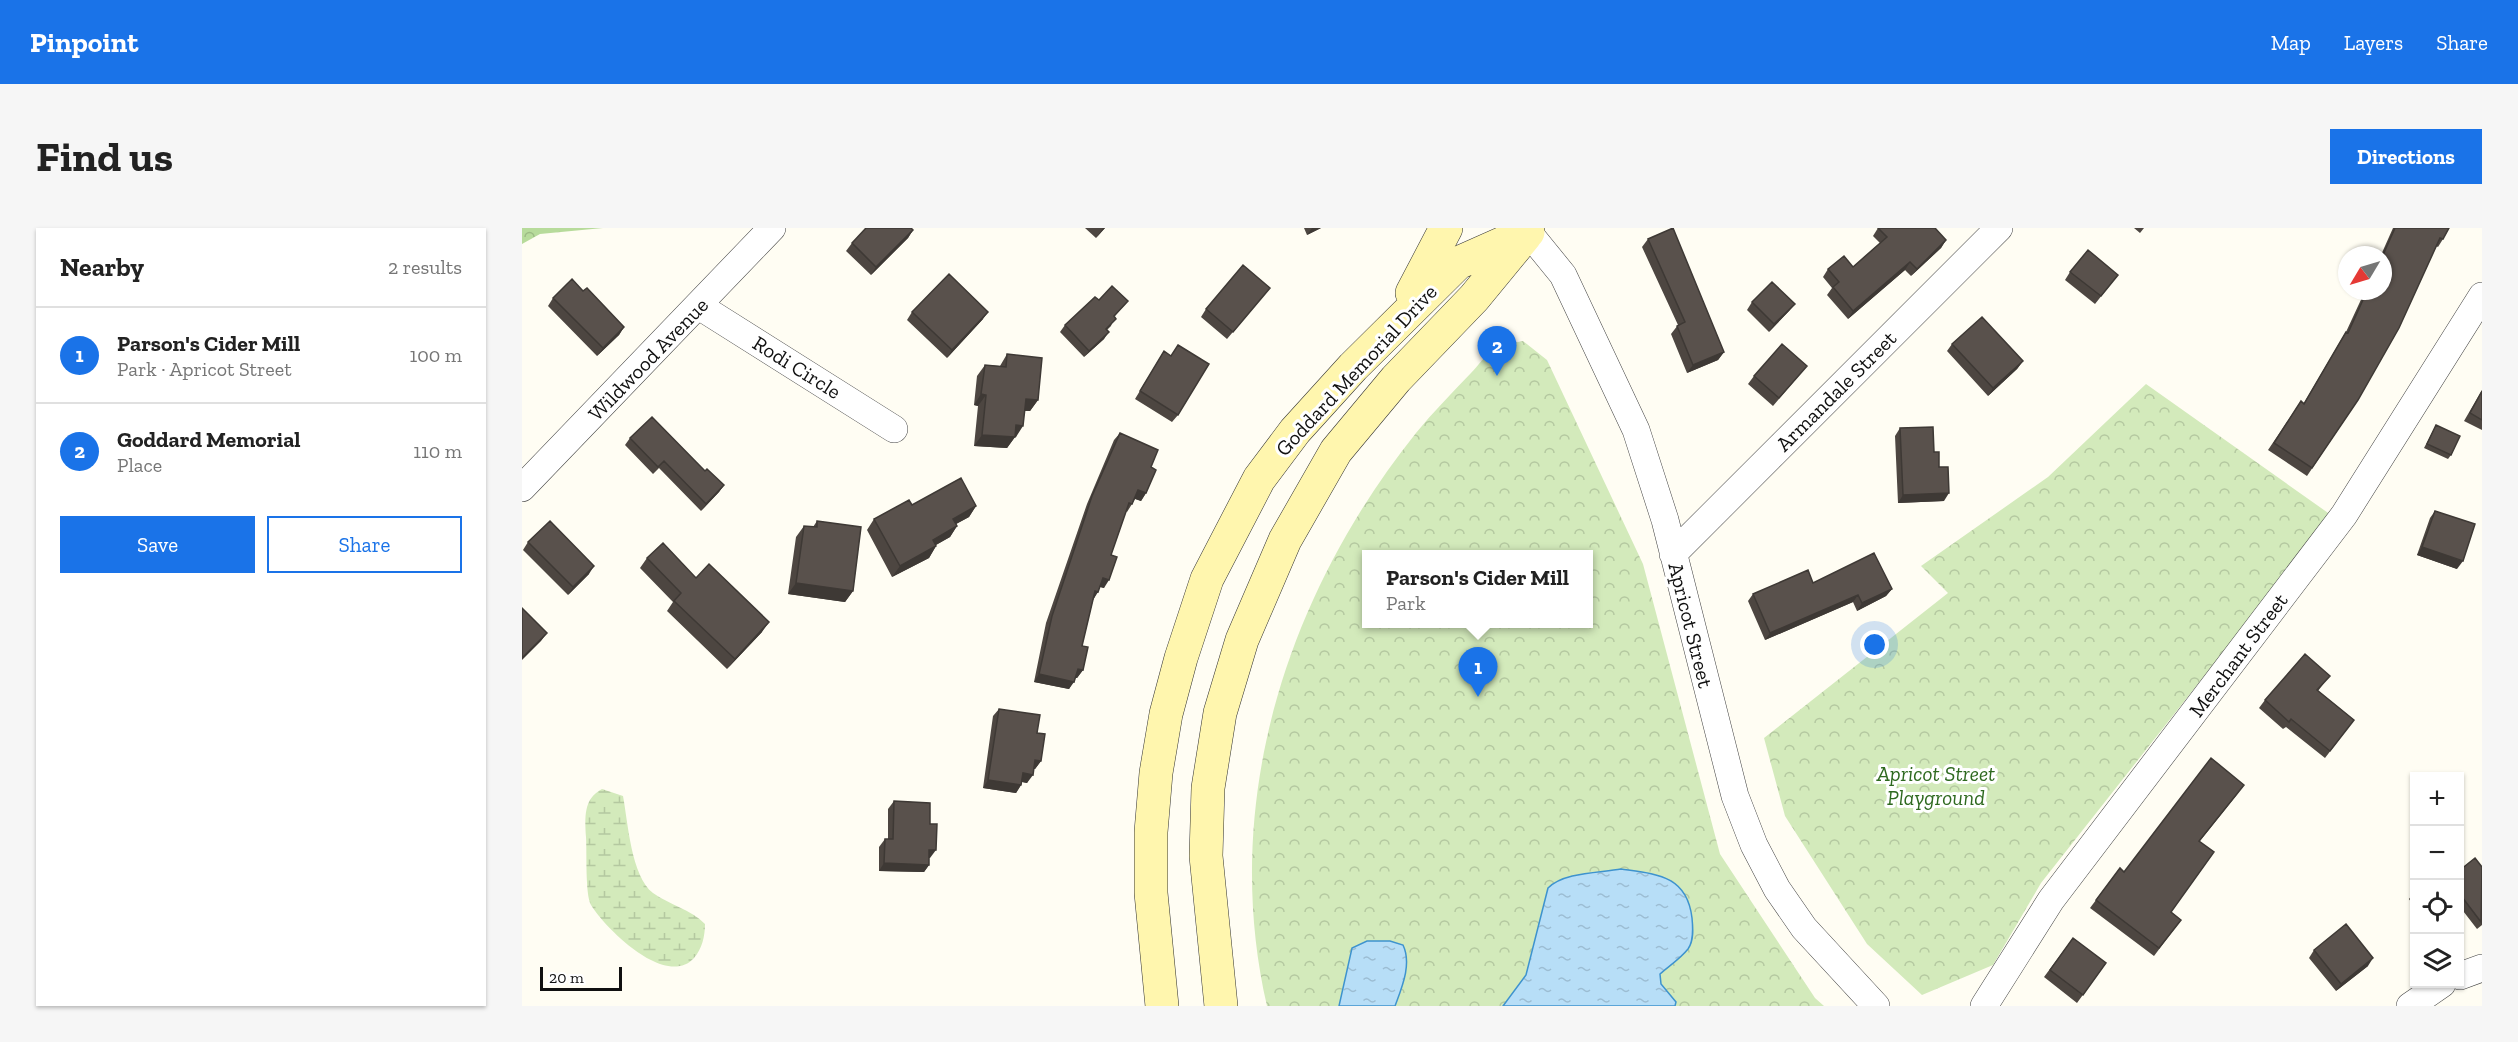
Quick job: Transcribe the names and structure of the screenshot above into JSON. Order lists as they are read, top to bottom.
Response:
{
  "streets": {
    "main road": ["Goddard Memorial Drive"],
    "street": [
      "Wildwood Avenue",
      "Rodi Circle",
      "Armandale Street",
      "Apricot Street",
      "Merchant Street"
    ]
  },
  "crossings": [
    ["Wildwood Avenue", "Rodi Circle"],
    ["Goddard Memorial Drive", "Apricot Street"],
    ["Armandale Street", "Apricot Street"]
  ],
  "parks": ["Apricot Street Playground"],
  "scale_bar": "20 m",
  "north": "bottom left",
  "page": {
    "header": "Pinpoint",
    "nav": ["Map", "Layers", "Share"],
    "buttons": [
      "Directions",
      ["Save", "Share"]
    ],
    "title": "Find us",
    "heading": ["Nearby", "2 results"],
    "list": [
      {
        "mark": "1",
        "name": "Parson's Cider Mill",
        "note": "Park · Apricot Street",
        "value": "100 m"
      },
      {
        "mark": "2",
        "name": "Goddard Memorial",
        "note": "Place",
        "value": "110 m"
      }
    ],
    "pins": ["2", "1"],
    "popup": ["Parson's Cider Mill", "Park"],
    "map_buttons": ["+", "−"],
    "scale": "20 m"
  }
}
